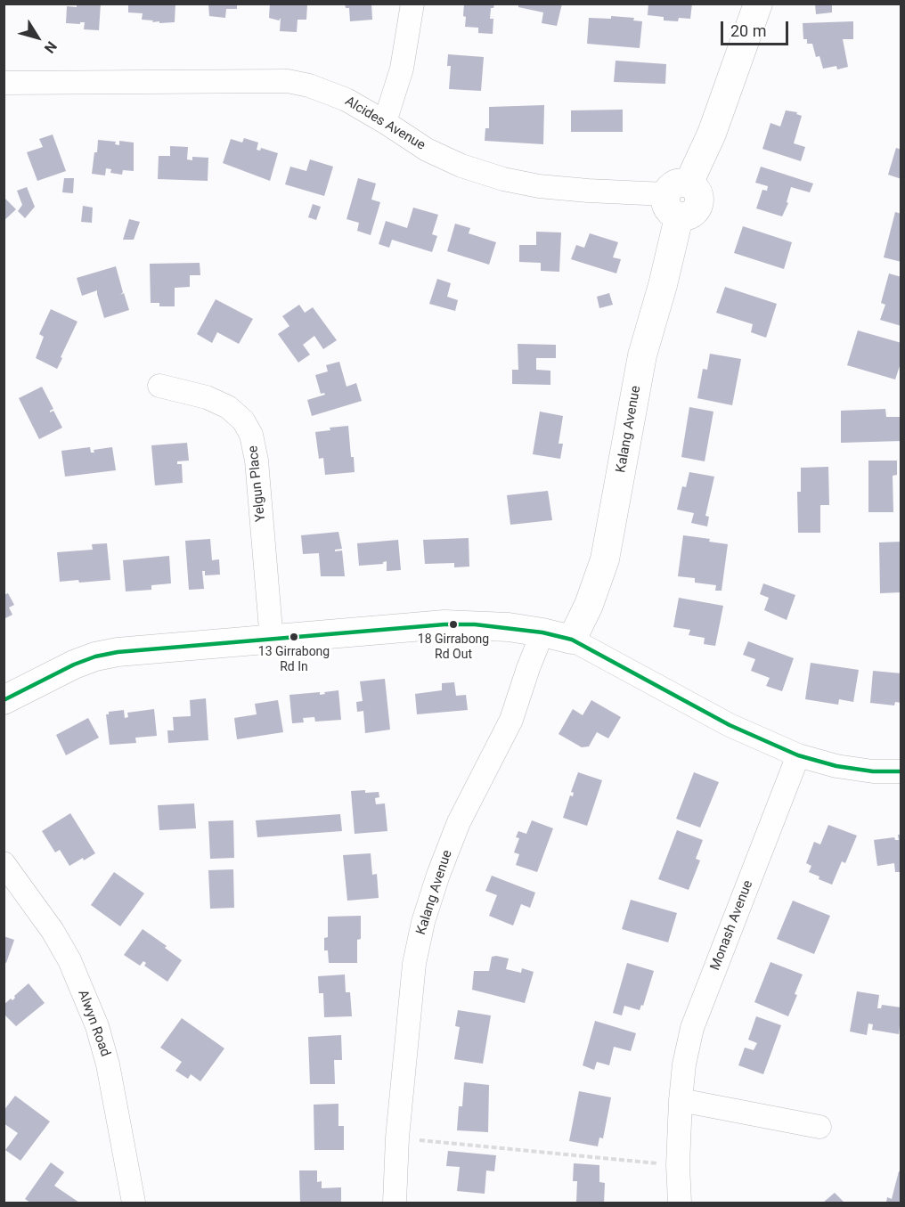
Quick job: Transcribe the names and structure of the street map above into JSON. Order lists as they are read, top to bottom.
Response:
{
  "streets": {
    "street": [
      "Alcides Avenue",
      "Kalang Avenue",
      "Yelgun Place",
      "Monash Avenue",
      "Alwyn Road"
    ]
  },
  "crossings": [
    ["Alcides Avenue", "Kalang Avenue"]
  ],
  "places": ["18 Girrabong Rd Out", "13 Girrabong Rd In"],
  "scale_bar": "20 m",
  "north": "bottom right"
}
